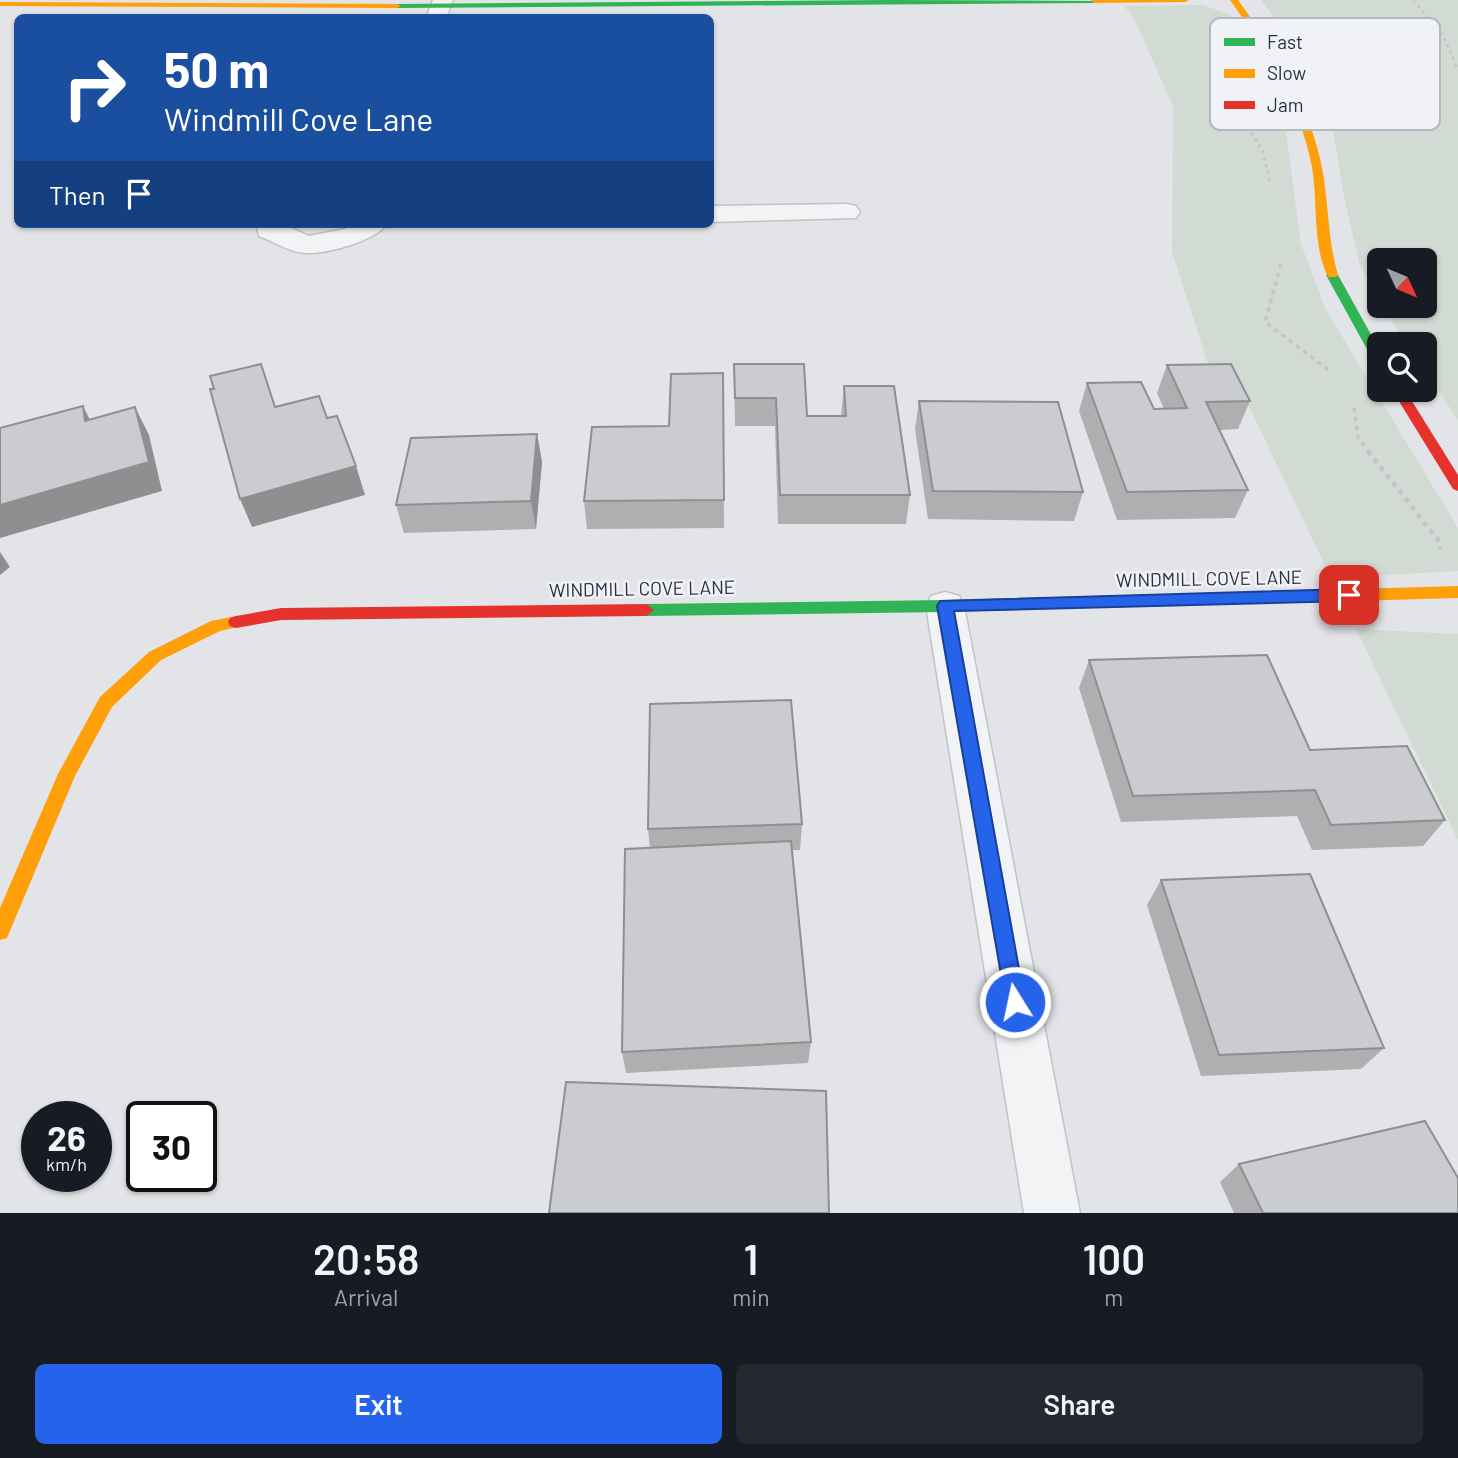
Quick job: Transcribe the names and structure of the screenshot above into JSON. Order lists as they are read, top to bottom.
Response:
{
  "streets": {
    "street": ["WINDMILL COVE LANE"]
  },
  "legend": ["Fast", "Slow", "Jam"],
  "north": "bottom right",
  "page": {
    "turn": ["50 m", "Windmill Cove Lane"],
    "then": "Then",
    "speed": "26 km/h",
    "limit": "30",
    "eta": [
      "20:58",
      "Arrival",
      "1",
      "min",
      "100",
      "m"
    ],
    "buttons": ["Exit", "Share"]
  }
}
